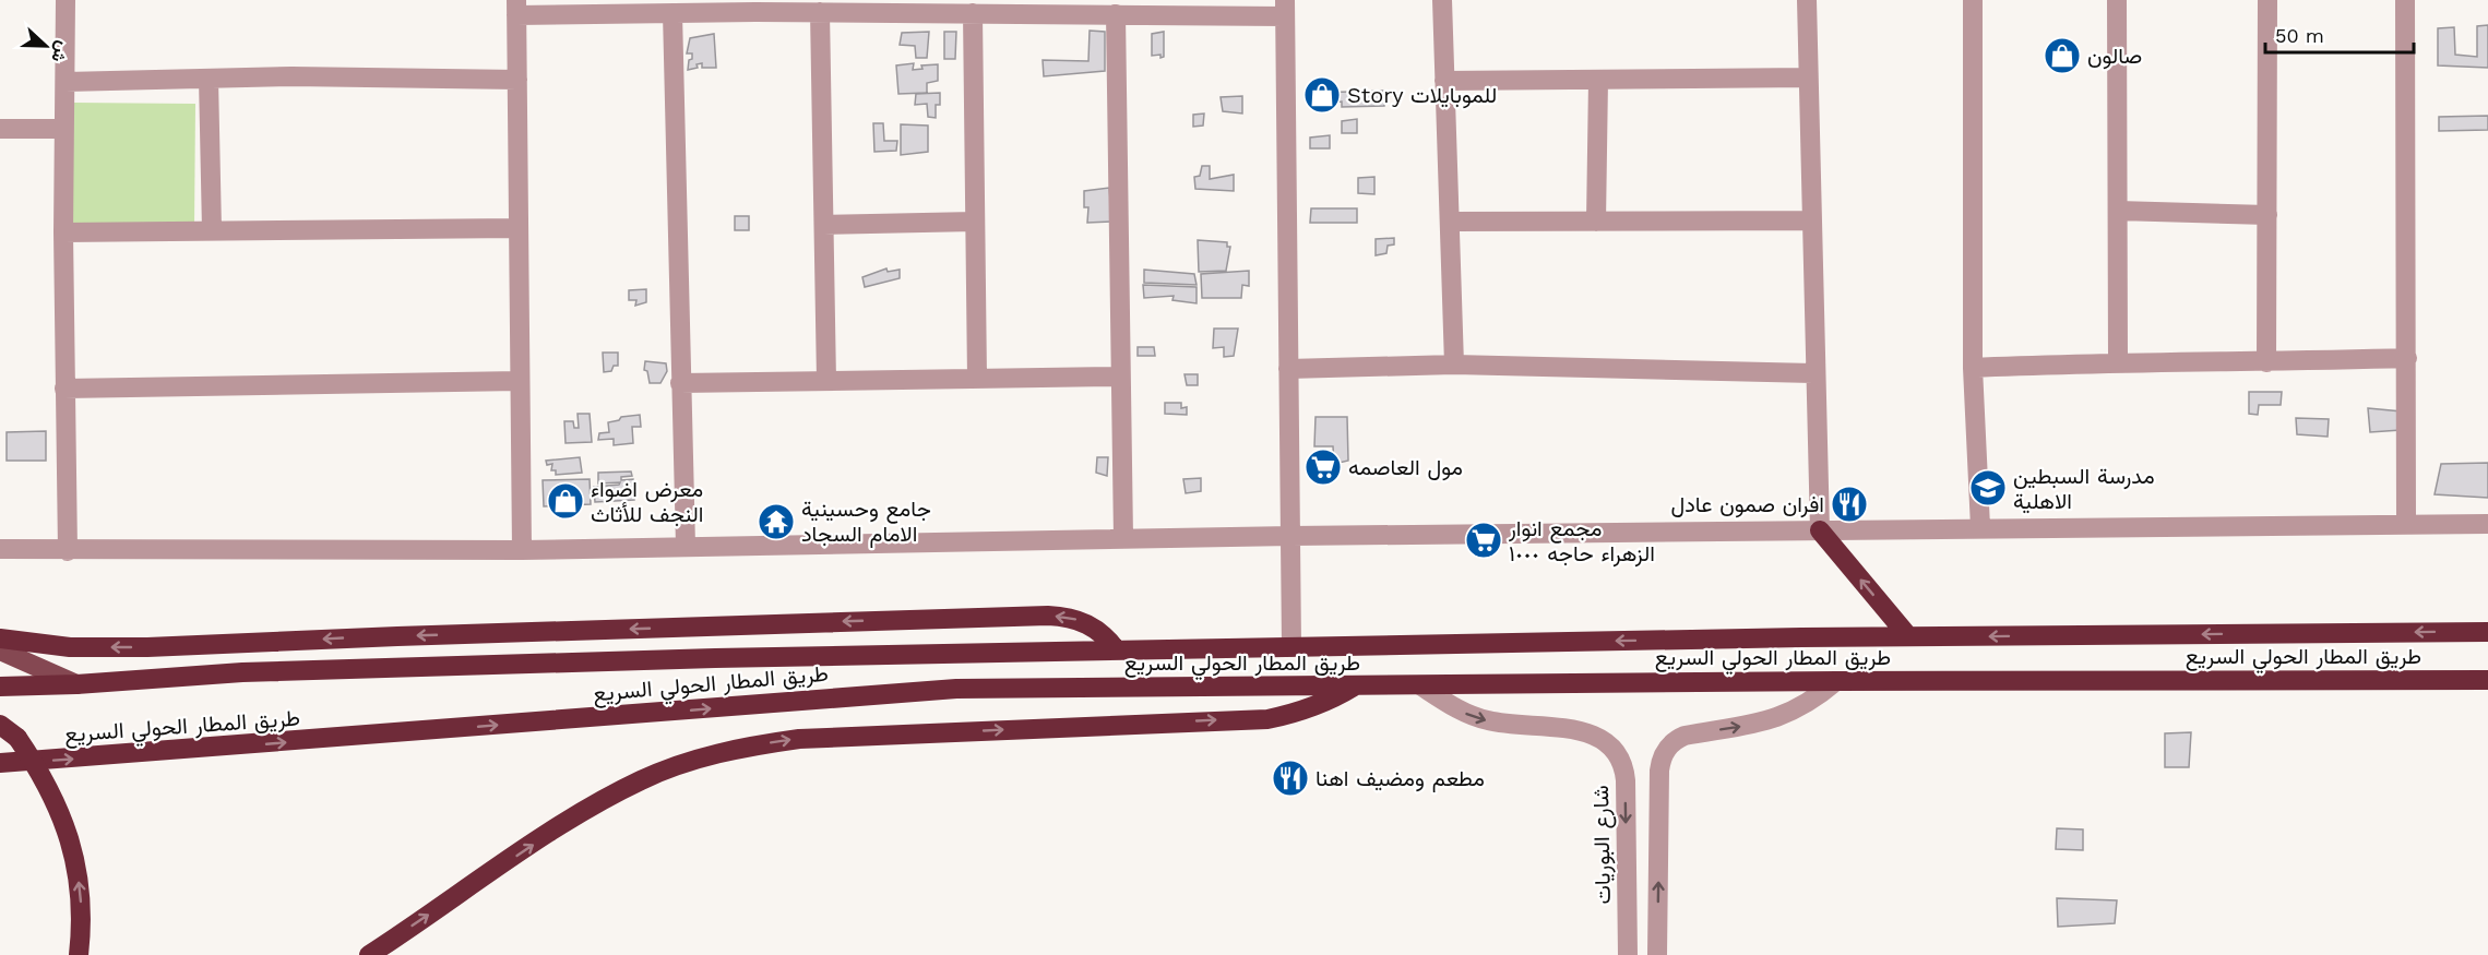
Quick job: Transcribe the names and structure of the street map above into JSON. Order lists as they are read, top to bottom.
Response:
{
  "streets": {
    "highway": ["طريق المطار الحولي السريع"],
    "street": ["شارع البوريات"]
  },
  "crossings": [
    ["طريق المطار الحولي السريع", "شارع البوريات"]
  ],
  "one_way": ["شارع البوريات"],
  "places": {
    "shop": ["صالون", "Story للموبايلات", "معرض اضواء النجف للأثاث"],
    "supermarket": ["مول العاصمه", "مجمع انوار الزهراء حاجه ١٠٠٠"],
    "school or university": ["مدرسة السبطين الاهلية"],
    "restaurant": ["افران صمون عادل", "مطعم ومضيف اهنا"],
    "temple": ["جامع وحسينية الامام السجاد"]
  },
  "scale_bar": "50 m",
  "north": "right"
}
